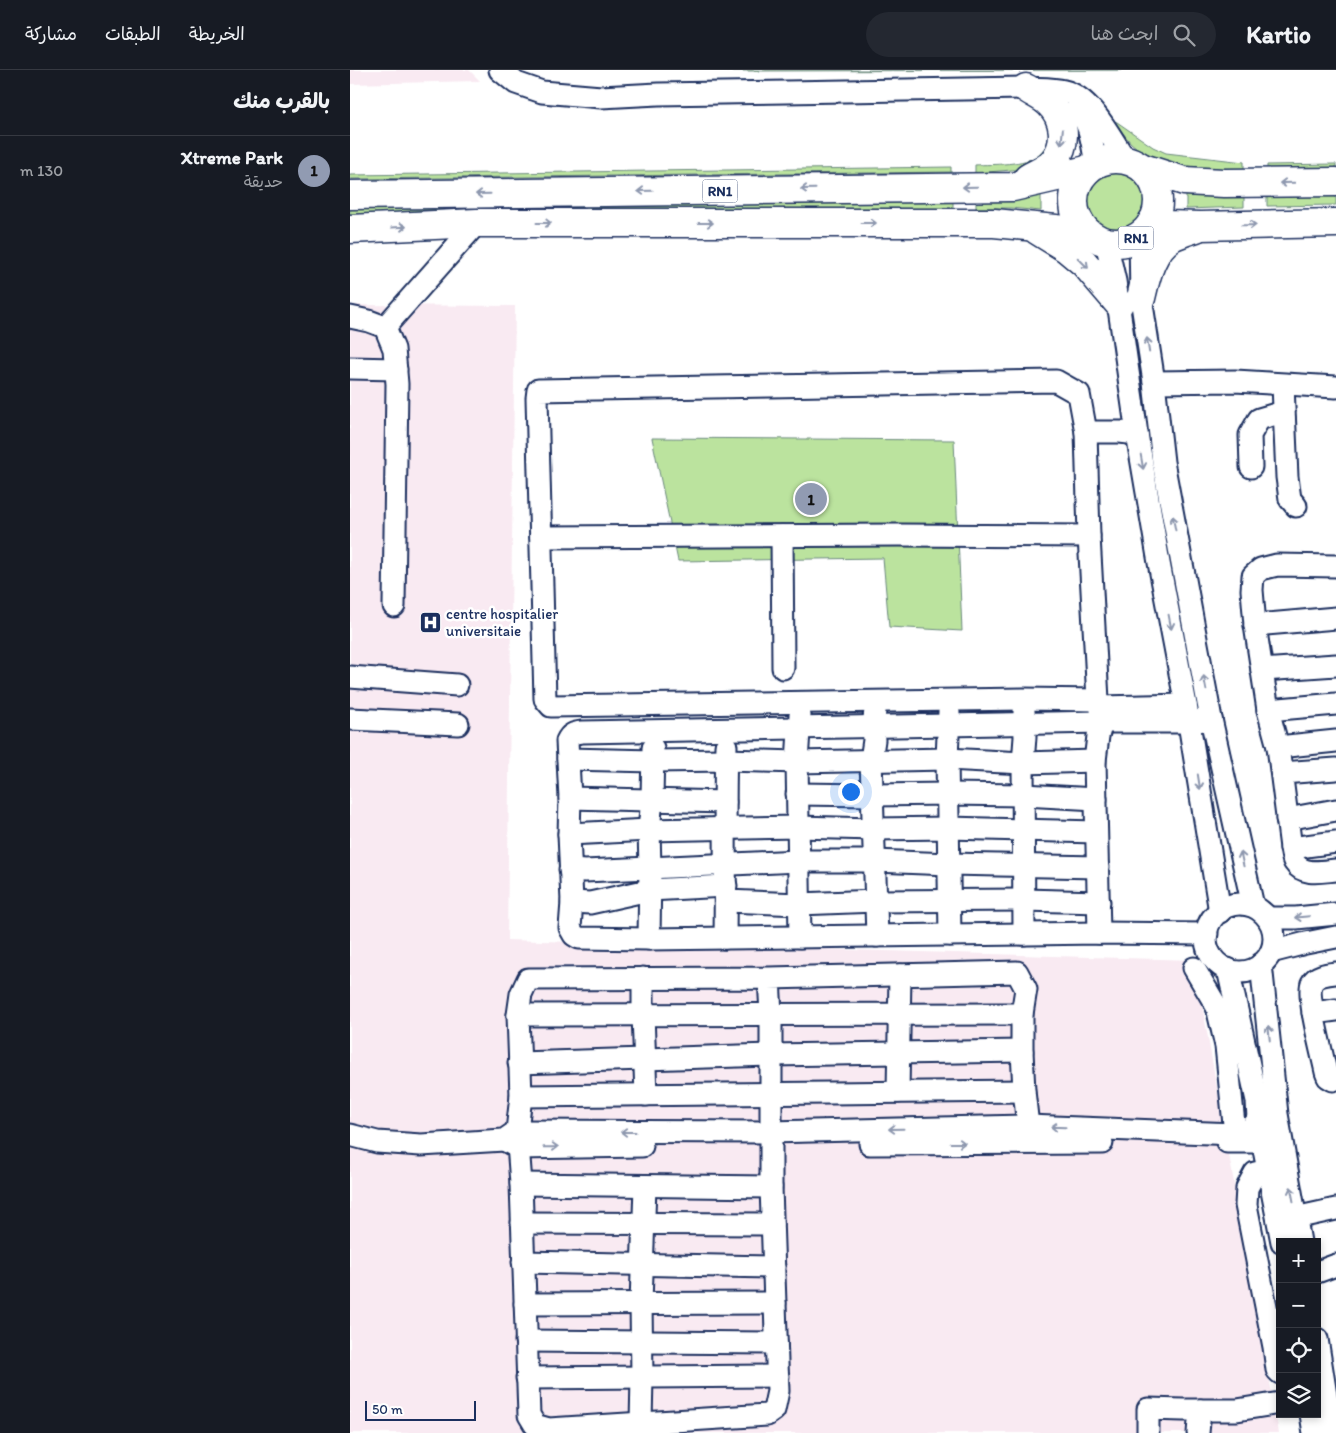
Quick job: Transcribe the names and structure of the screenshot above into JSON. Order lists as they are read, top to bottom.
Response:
{
  "streets": {
    "highway": ["RN1"]
  },
  "places": {
    "hospital": ["centre hospitalier universitaie"]
  },
  "scale_bar": "50 m",
  "page": {
    "header": "Kartio",
    "search": "ابحث هنا",
    "nav": ["الخريطة", "الطبقات", "مشاركة"],
    "heading": "بالقرب منك",
    "list": [
      {
        "mark": "1",
        "name": "Xtreme Park",
        "note": "حديقة",
        "value": "130 m"
      }
    ],
    "pins": "1",
    "map_buttons": ["+", "−"],
    "scale": "50 m"
  }
}
